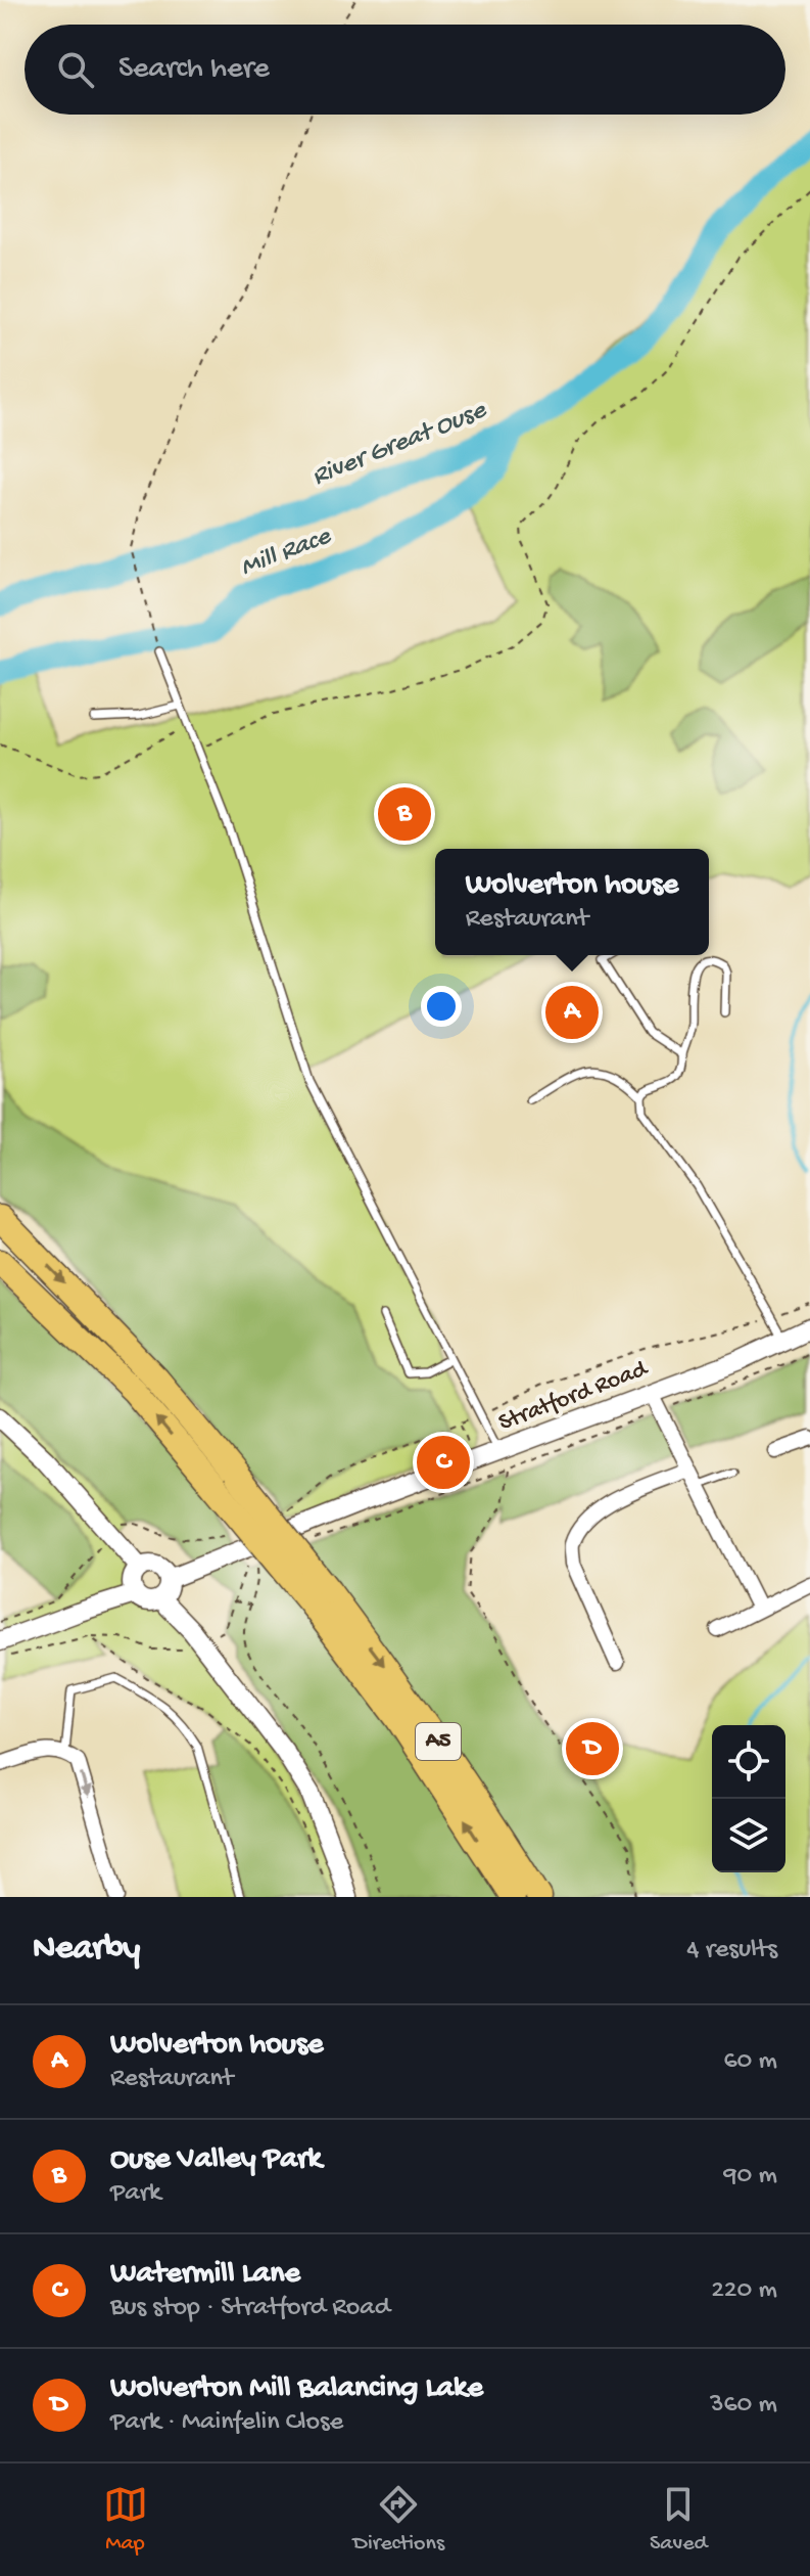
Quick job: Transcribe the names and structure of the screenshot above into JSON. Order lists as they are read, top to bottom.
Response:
{
  "streets": {
    "highway": ["A5"],
    "street": ["Stratford Road"]
  },
  "water": ["River Great Ouse", "Mill Race"],
  "page": {
    "search": "Search here",
    "pins": [
      "B",
      "A",
      "C",
      "D"
    ],
    "popup": ["Wolverton house", "Restaurant"],
    "heading": ["Nearby", "4 results"],
    "list": [
      {
        "mark": "A",
        "name": "Wolverton house",
        "note": "Restaurant",
        "value": "60 m"
      },
      {
        "mark": "B",
        "name": "Ouse Valley Park",
        "note": "Park",
        "value": "90 m"
      },
      {
        "mark": "C",
        "name": "Watermill Lane",
        "note": "Bus stop · Stratford Road",
        "value": "220 m"
      },
      {
        "mark": "D",
        "name": "Wolverton Mill Balancing Lake",
        "note": "Park · Mainfelin Close",
        "value": "360 m"
      }
    ],
    "nav": ["Map", "Directions", "Saved"]
  }
}
